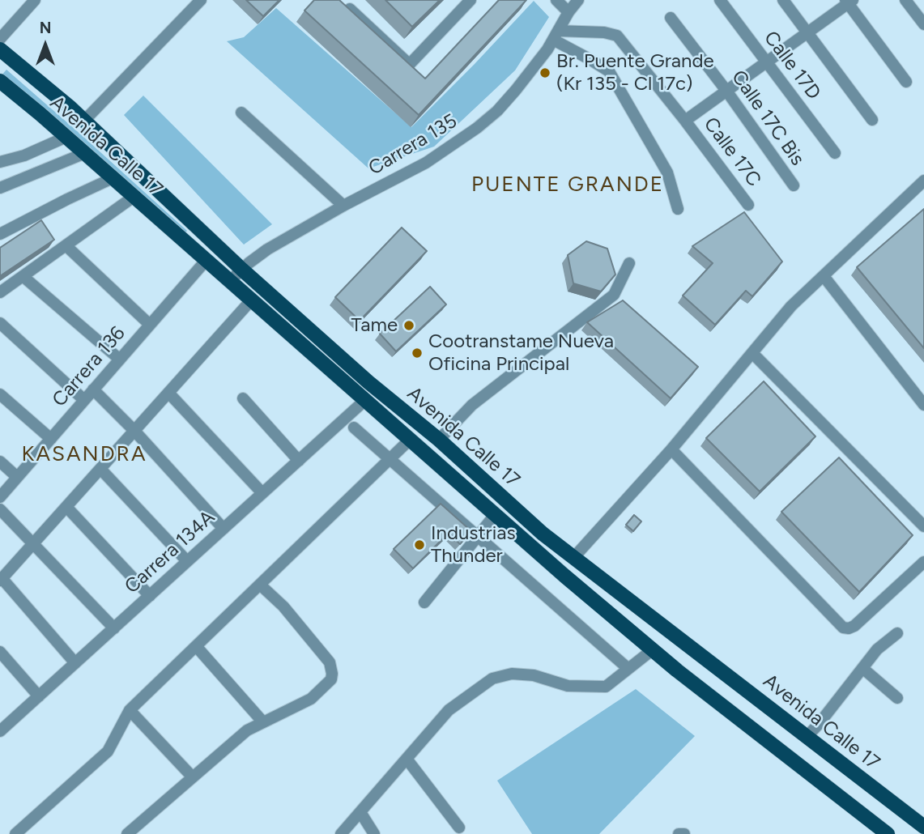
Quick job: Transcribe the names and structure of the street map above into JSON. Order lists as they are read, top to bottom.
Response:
{
  "streets": {
    "main road": ["Avenida Calle 17"],
    "street": [
      "Calle 17D",
      "Calle 17C Bis",
      "Carrera 135",
      "Calle 17C",
      "Carrera 136",
      "Carrera 134A"
    ]
  },
  "crossings": [
    ["Carrera 135", "Avenida Calle 17"],
    ["Carrera 135", "Calle 17C"],
    ["Avenida Calle 17", "Carrera 136"],
    ["Avenida Calle 17", "Carrera 134A"]
  ],
  "districts": ["PUENTE GRANDE", "KASANDRA"],
  "places": [
    "Br. Puente Grande (Kr 135 - Cl 17c)",
    "Tame",
    "Cootranstame Nueva Oficina Principal",
    "Industrias Thunder"
  ],
  "north": "top"
}
